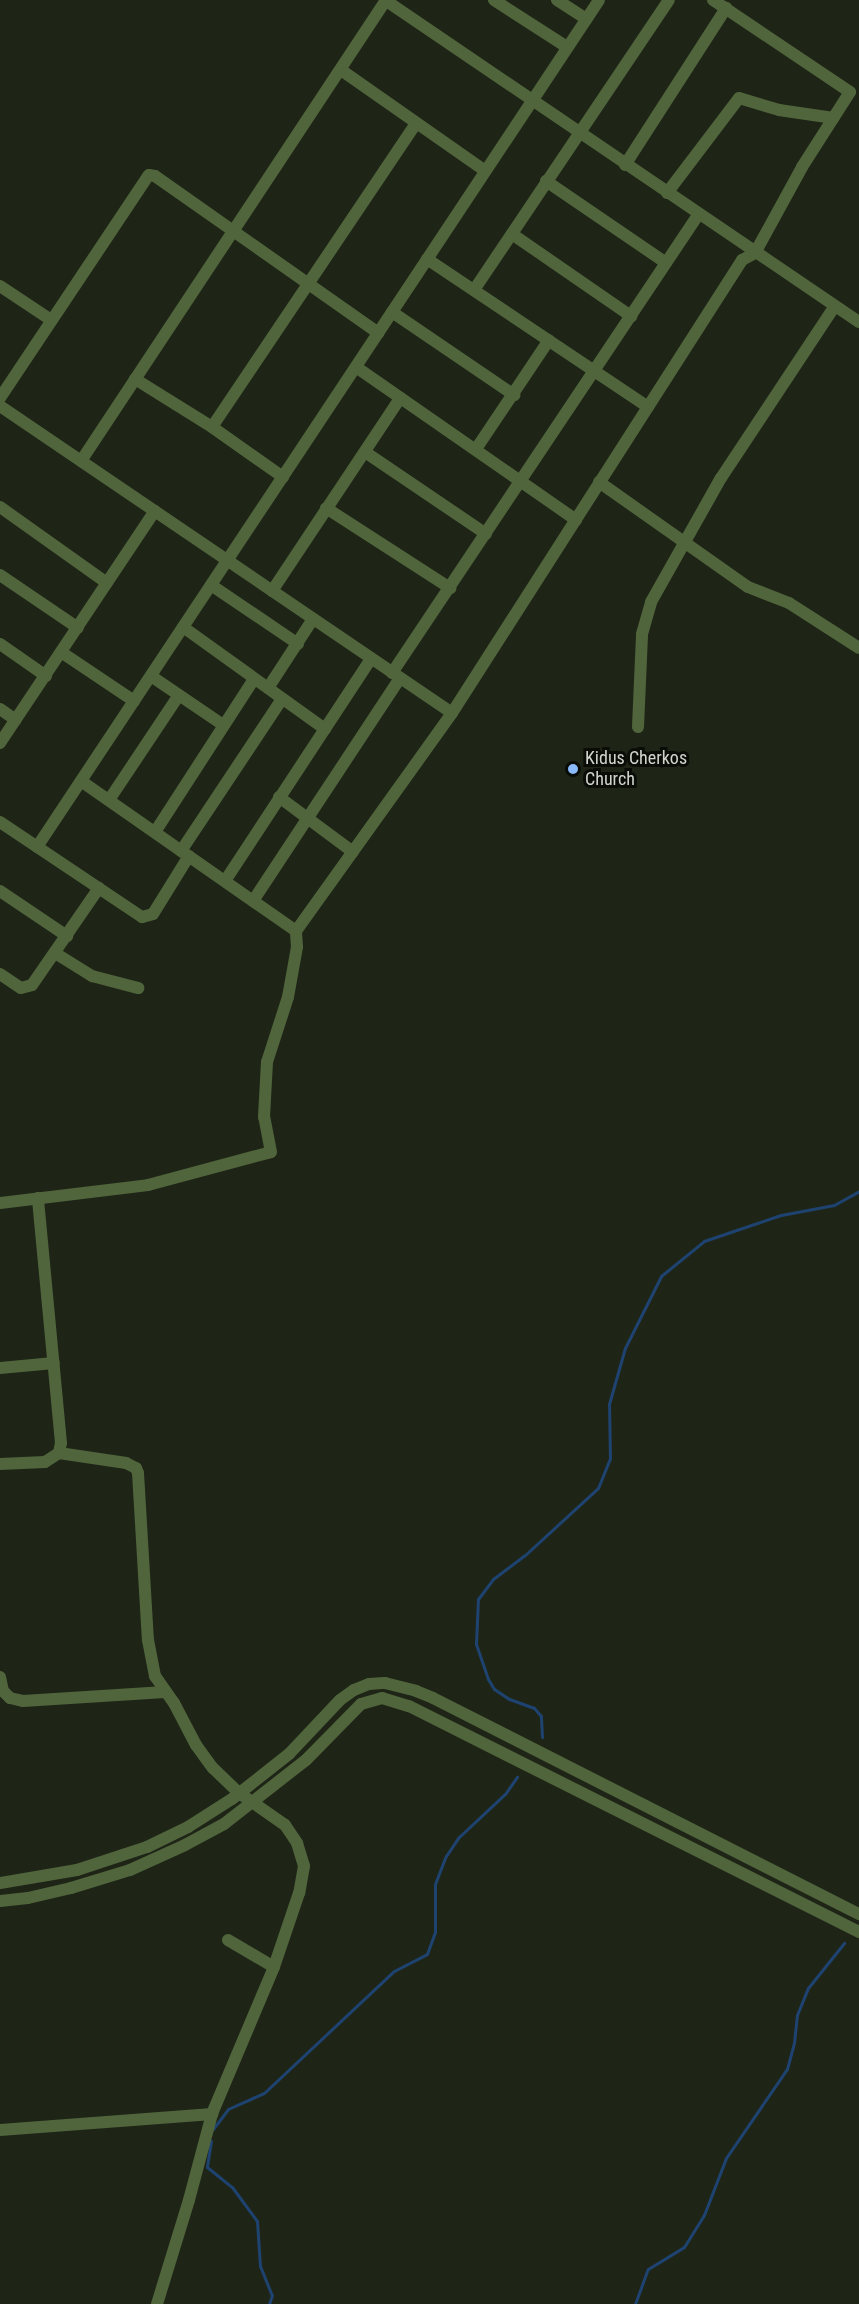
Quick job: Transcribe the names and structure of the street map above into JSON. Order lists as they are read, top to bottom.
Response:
{
  "places": ["Kidus Cherkos Church"]
}
